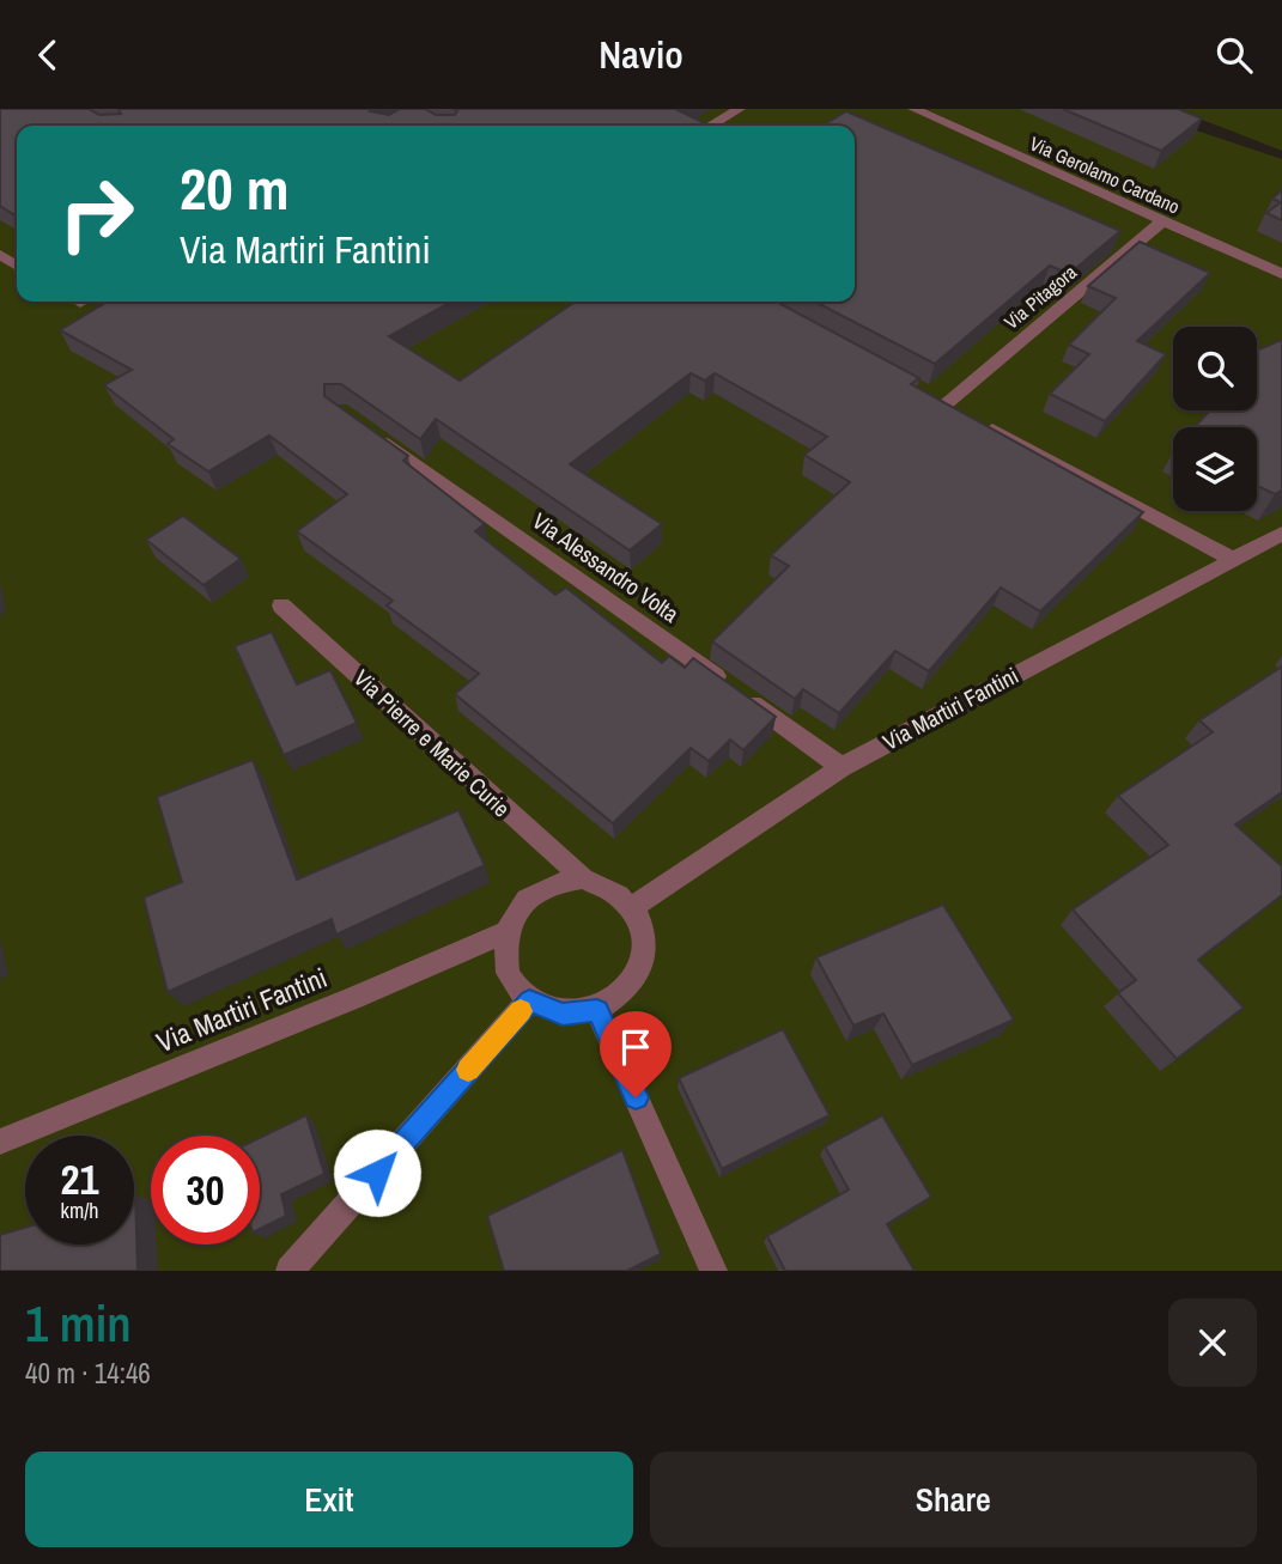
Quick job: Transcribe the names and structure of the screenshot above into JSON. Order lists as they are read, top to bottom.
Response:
{
  "streets": {
    "street": [
      "Via Gerolamo Cardano",
      "Via Pitagora",
      "Via Alessandro Volta",
      "Via Martiri Fantini",
      "Via Pierre e Marie Curie"
    ]
  },
  "crossings": [
    ["Via Gerolamo Cardano", "Via Pitagora"],
    ["Via Pitagora", "Via Martiri Fantini"],
    ["Via Alessandro Volta", "Via Martiri Fantini"],
    ["Via Martiri Fantini", "Via Pierre e Marie Curie"]
  ],
  "page": {
    "header": "Navio",
    "turn": ["20 m", "Via Martiri Fantini"],
    "speed": "21 km/h",
    "limit": "30",
    "heading": ["1 min", "40 m · 14:46"],
    "buttons": ["Exit", "Share"]
  }
}
